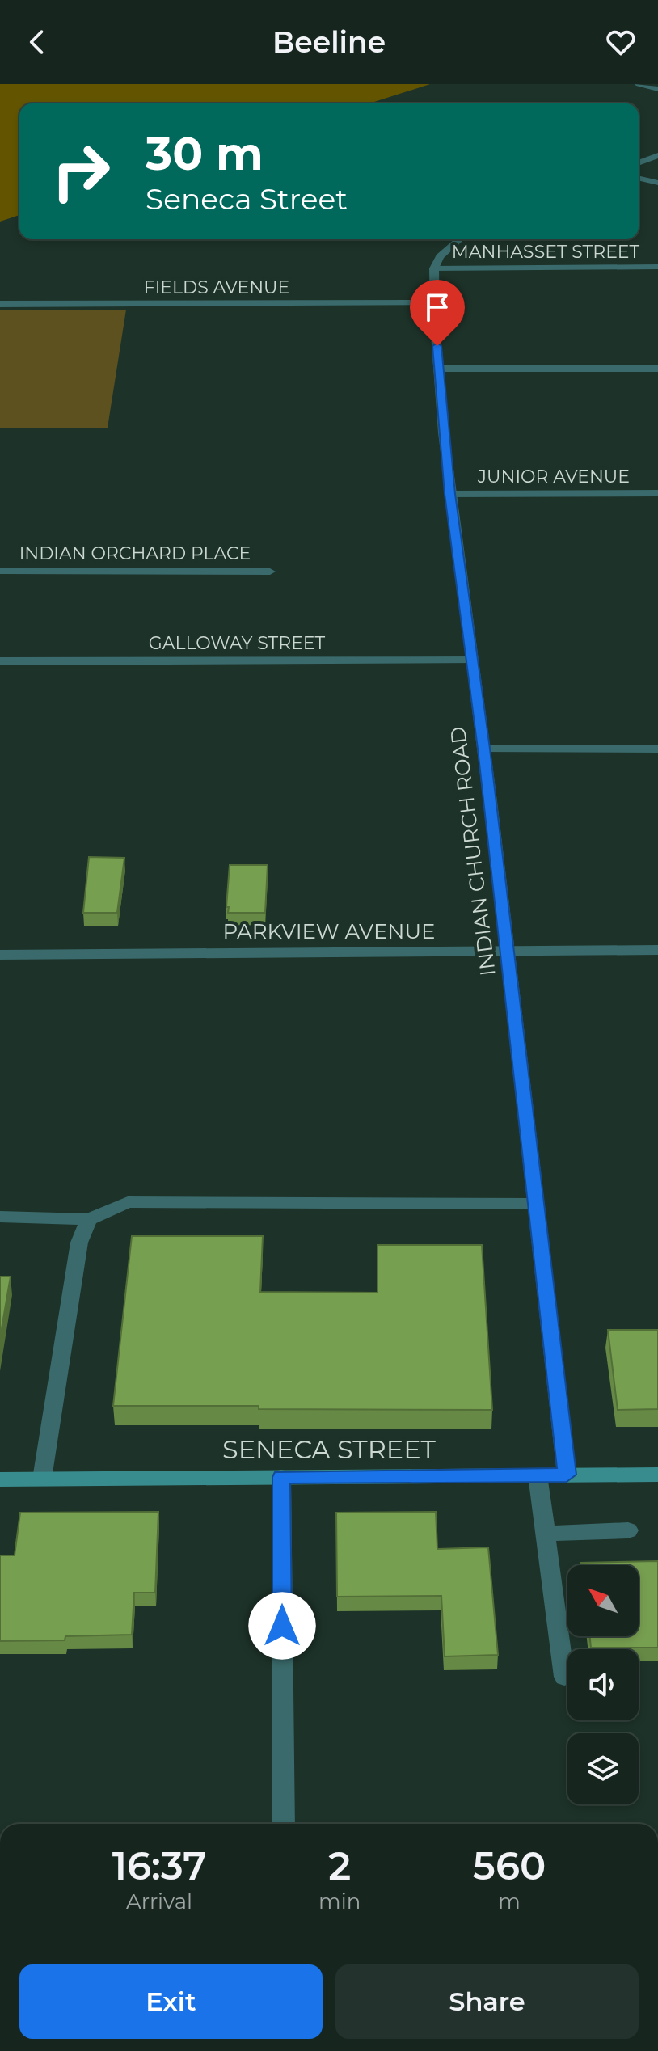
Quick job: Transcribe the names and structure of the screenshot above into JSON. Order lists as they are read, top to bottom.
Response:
{
  "streets": {
    "main road": ["SENECA STREET"],
    "street": [
      "MANHASSET STREET",
      "FIELDS AVENUE",
      "JUNIOR AVENUE",
      "INDIAN ORCHARD PLACE",
      "GALLOWAY STREET",
      "INDIAN CHURCH ROAD",
      "PARKVIEW AVENUE"
    ]
  },
  "crossings": [
    ["MANHASSET STREET", "INDIAN CHURCH ROAD"],
    ["FIELDS AVENUE", "INDIAN CHURCH ROAD"],
    ["JUNIOR AVENUE", "INDIAN CHURCH ROAD"],
    ["GALLOWAY STREET", "INDIAN CHURCH ROAD"],
    ["INDIAN CHURCH ROAD", "PARKVIEW AVENUE"],
    ["INDIAN CHURCH ROAD", "SENECA STREET"]
  ],
  "north": "top left",
  "page": {
    "header": "Beeline",
    "turn": ["30 m", "Seneca Street"],
    "eta": [
      "16:37",
      "Arrival",
      "2",
      "min",
      "560",
      "m"
    ],
    "buttons": ["Exit", "Share"]
  }
}
